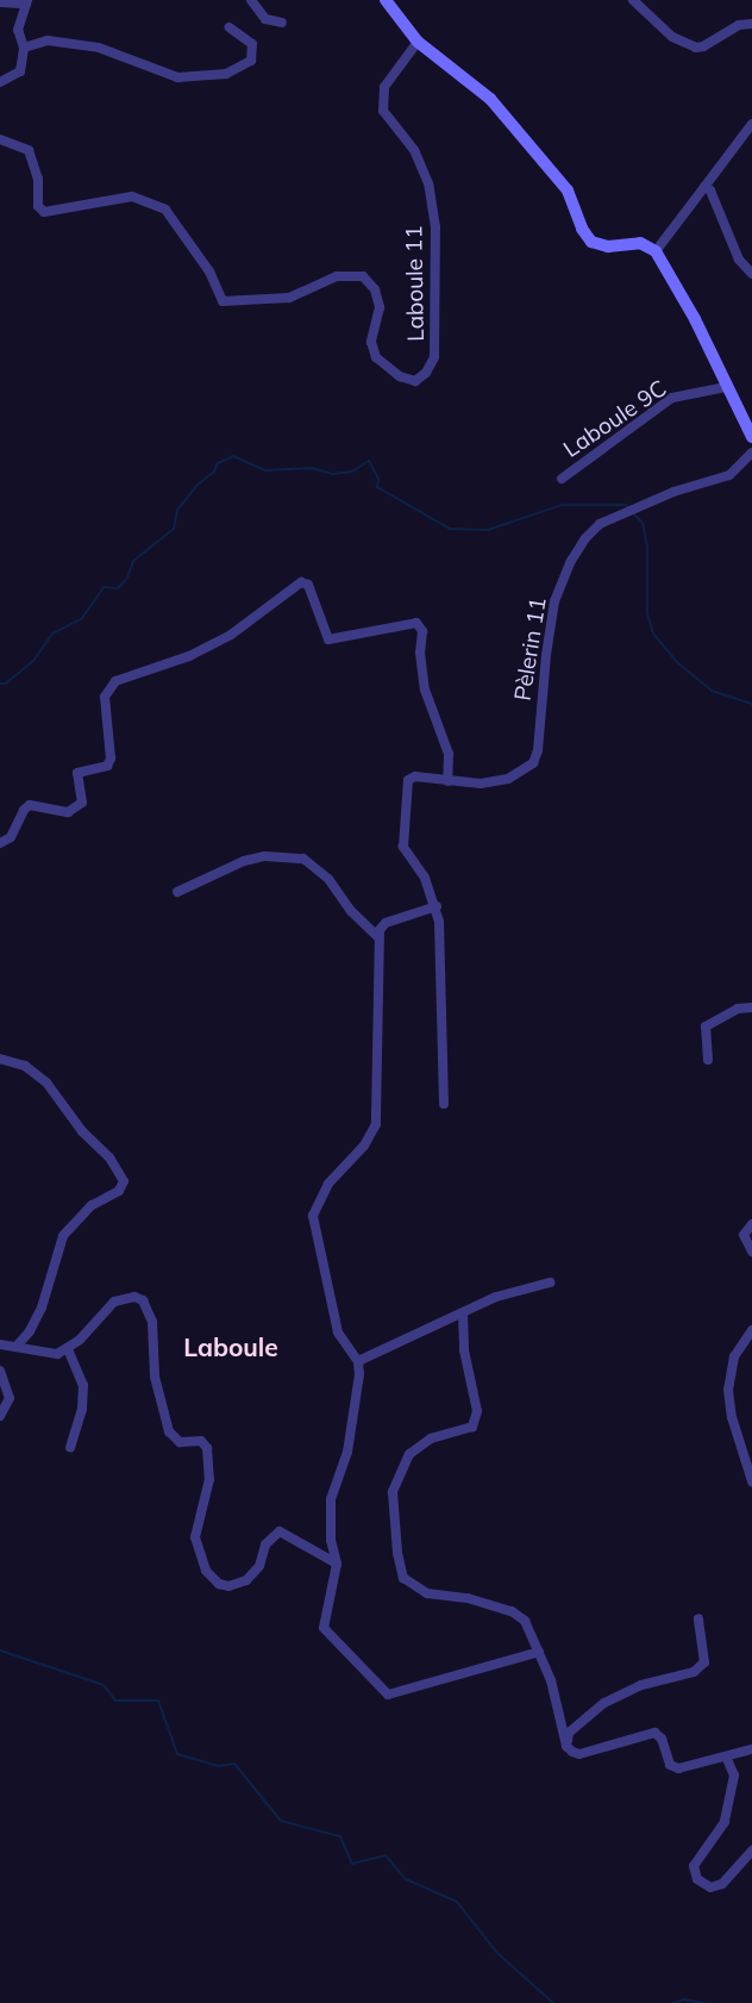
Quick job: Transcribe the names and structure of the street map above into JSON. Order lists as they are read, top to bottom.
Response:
{
  "streets": {
    "street": ["Laboule 11", "Laboule 9C", "Pèlerin 11"]
  },
  "districts": ["Laboule"]
}
